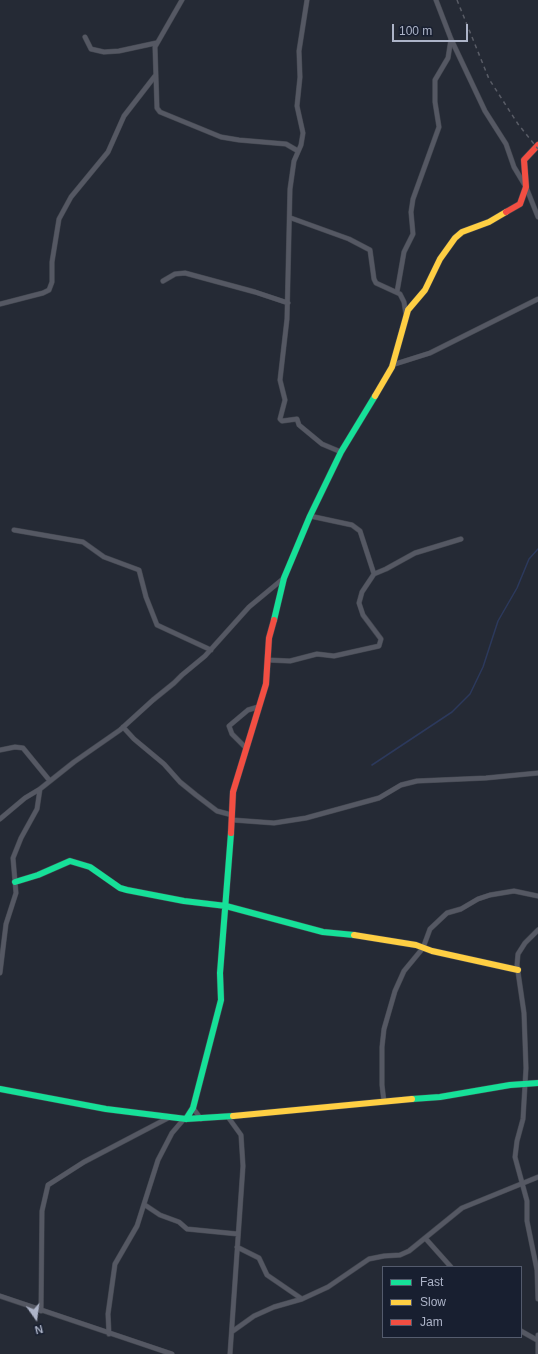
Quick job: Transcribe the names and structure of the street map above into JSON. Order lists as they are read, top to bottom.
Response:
{
  "legend": ["Fast", "Slow", "Jam"],
  "scale_bar": "100 m",
  "north": "bottom"
}
